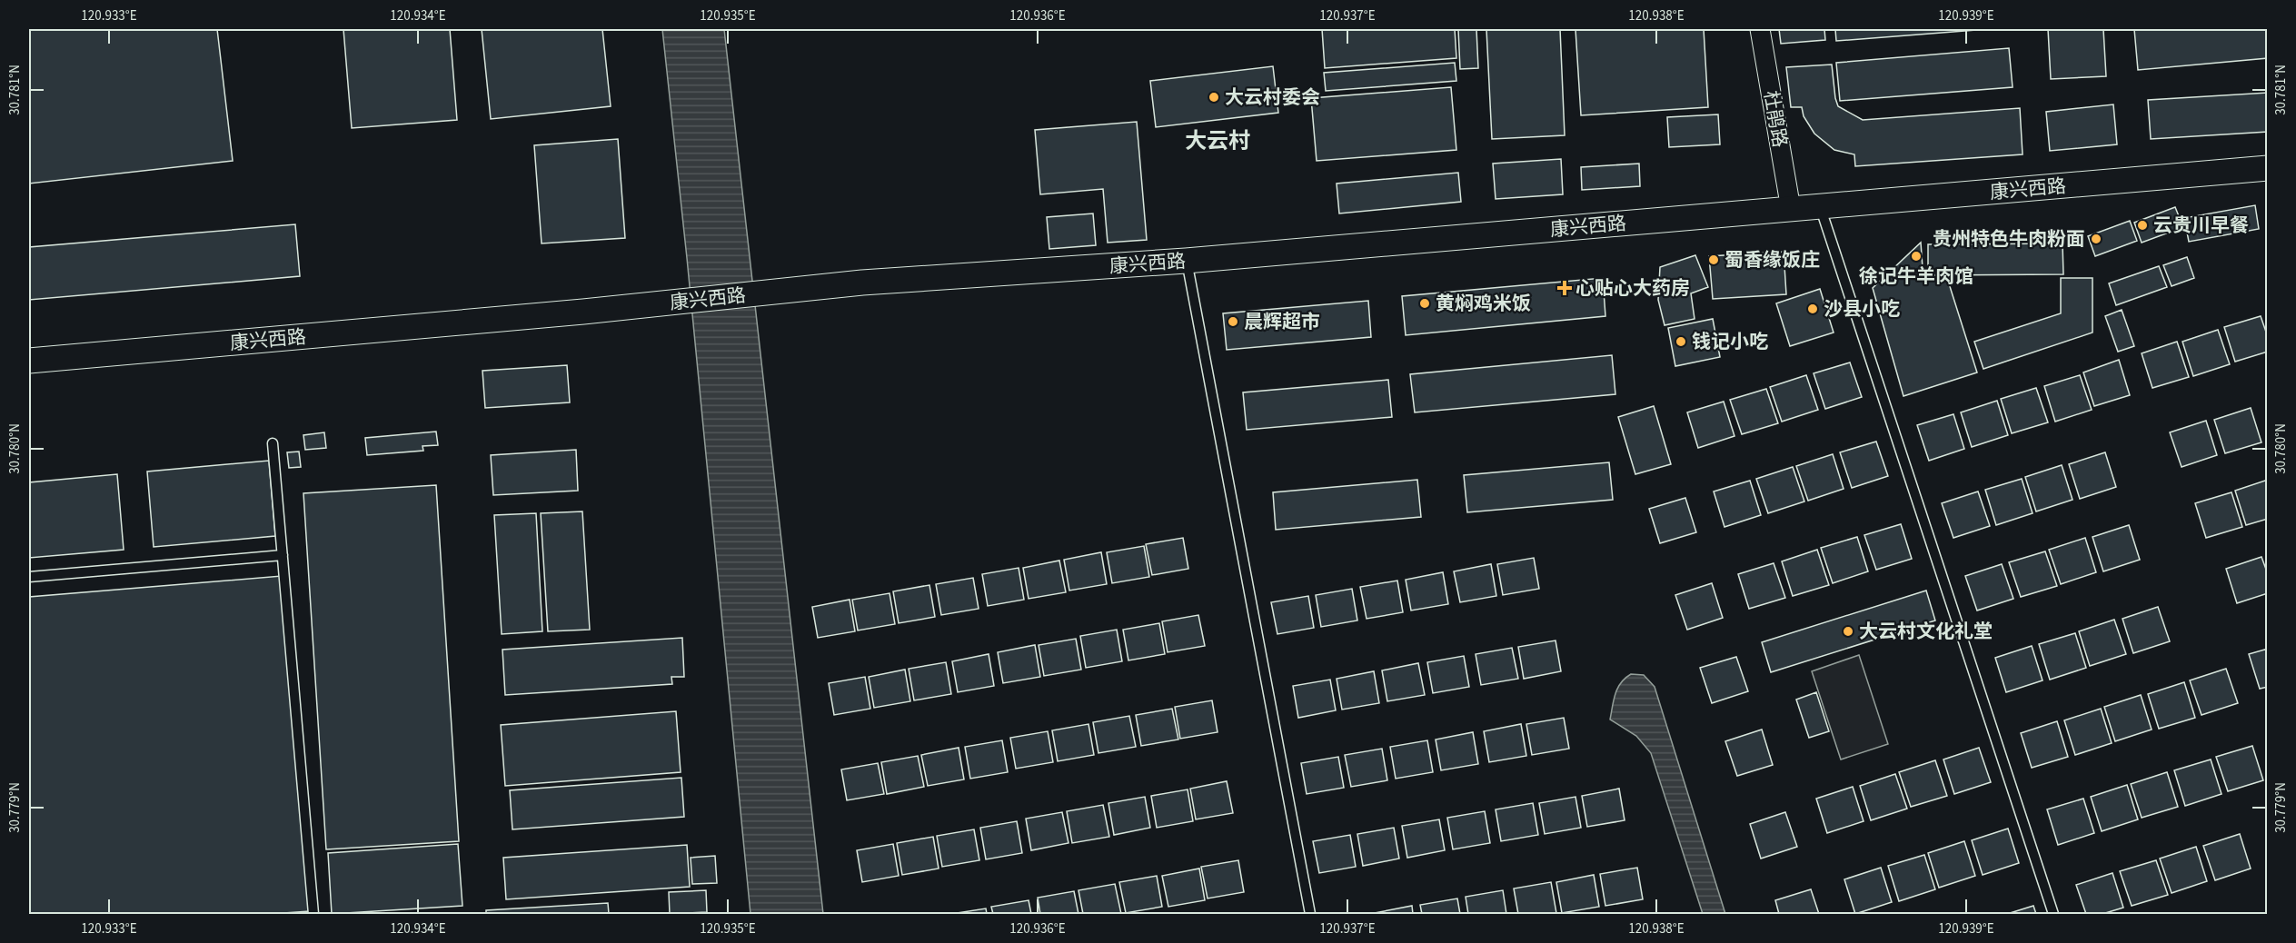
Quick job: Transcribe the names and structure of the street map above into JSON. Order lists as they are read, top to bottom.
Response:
{
  "streets": {
    "street": ["杜鹃路", "康兴西路"]
  },
  "crossings": [
    ["杜鹃路", "康兴西路"]
  ],
  "districts": ["大云村"],
  "places": {
    "other": [
      "大云村委会",
      "云贵川早餐",
      "贵州特色牛肉粉面",
      "徐记牛羊肉馆",
      "蜀香缘饭庄",
      "黄焖鸡米饭",
      "沙县小吃",
      "晨辉超市",
      "钱记小吃",
      "大云村文化礼堂"
    ],
    "health": ["心贴心大药房"]
  },
  "coordinates": [
    "120.933°E",
    "120.934°E",
    "120.935°E",
    "120.936°E",
    "120.937°E",
    "120.938°E",
    "120.939°E",
    "30.781°N",
    "30.780°N",
    "30.779°N"
  ]
}
